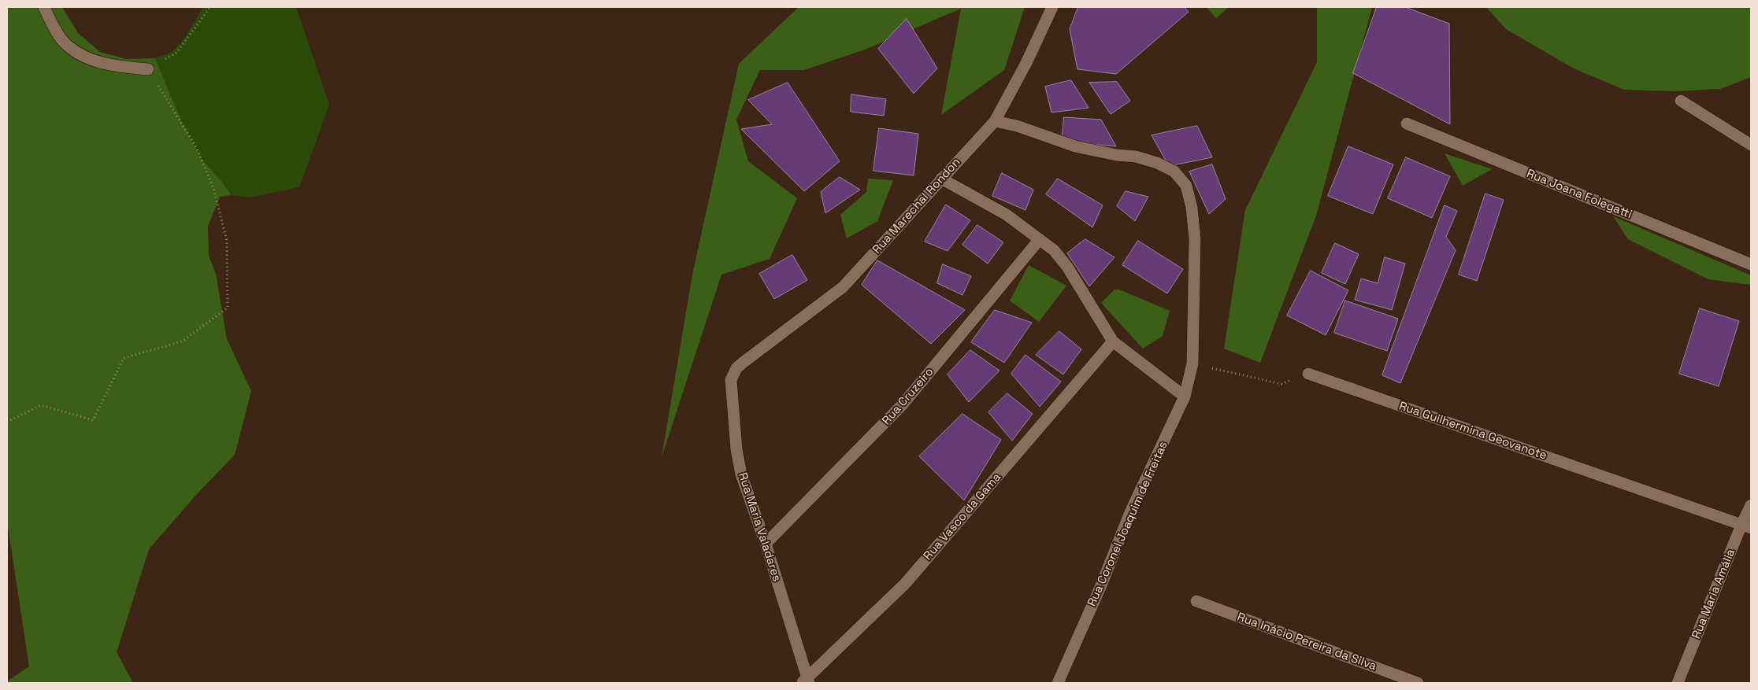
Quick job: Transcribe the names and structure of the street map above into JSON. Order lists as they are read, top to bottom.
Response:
{
  "streets": {
    "street": [
      "Rua Joana Folegatti",
      "Rua Marechal Rondon",
      "Rua Cruzeiro",
      "Rua Guilhermina Geovanote",
      "Rua Vasco da Gama",
      "Rua Coronel Joaquim de Freitas",
      "Rua Maria Valadares",
      "Rua Maria Amália",
      "Rua Inácio Pereira da Silva"
    ]
  },
  "crossings": [
    ["Rua Marechal Rondon", "Rua Coronel Joaquim de Freitas"],
    ["Rua Marechal Rondon", "Rua Maria Valadares"],
    ["Rua Cruzeiro", "Rua Maria Valadares"],
    ["Rua Guilhermina Geovanote", "Rua Maria Amália"],
    ["Rua Vasco da Gama", "Rua Maria Valadares"]
  ]
}
